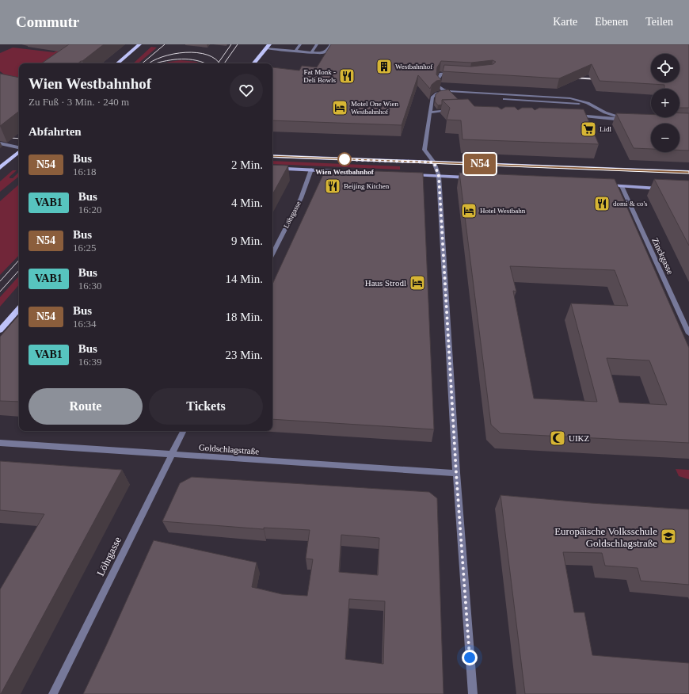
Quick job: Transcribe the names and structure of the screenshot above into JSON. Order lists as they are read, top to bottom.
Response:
{
  "streets": {
    "street": ["Löhrgasse", "Zinckgasse", "Goldschlagstraße"]
  },
  "crossings": [
    ["Löhrgasse", "Goldschlagstraße"]
  ],
  "places": {
    "building": ["Westbahnhof"],
    "restaurant": ["Fat Monk - Deli Bowls", "Beijing Kitchen", "domi & co's"],
    "hotel": ["Motel One Wien Westbahnhof", "Hotel Westbahn", "Haus Strodl"],
    "supermarket": ["Lidl"],
    "other": ["Wien Westbahnhof"],
    "mosque": ["UIKZ"],
    "school or university": ["Europäische Volksschule Goldschlagstraße"]
  },
  "lines": ["bus line N54"],
  "page": {
    "header": "Commutr",
    "nav": ["Karte", "Ebenen", "Teilen"],
    "on_map": "N54",
    "map_buttons": ["+", "−"],
    "heading": [
      ["Wien Westbahnhof", "Zu Fuß · 3 Min. · 240 m"],
      "Abfahrten"
    ],
    "list": [
      {
        "mark": "N54",
        "name": "Bus",
        "note": "16:18",
        "value": "2 Min."
      },
      {
        "mark": "VAB1",
        "name": "Bus",
        "note": "16:20",
        "value": "4 Min."
      },
      {
        "mark": "N54",
        "name": "Bus",
        "note": "16:25",
        "value": "9 Min."
      },
      {
        "mark": "VAB1",
        "name": "Bus",
        "note": "16:30",
        "value": "14 Min."
      },
      {
        "mark": "N54",
        "name": "Bus",
        "note": "16:34",
        "value": "18 Min."
      },
      {
        "mark": "VAB1",
        "name": "Bus",
        "note": "16:39",
        "value": "23 Min."
      }
    ],
    "buttons": ["Route", "Tickets"]
  }
}
